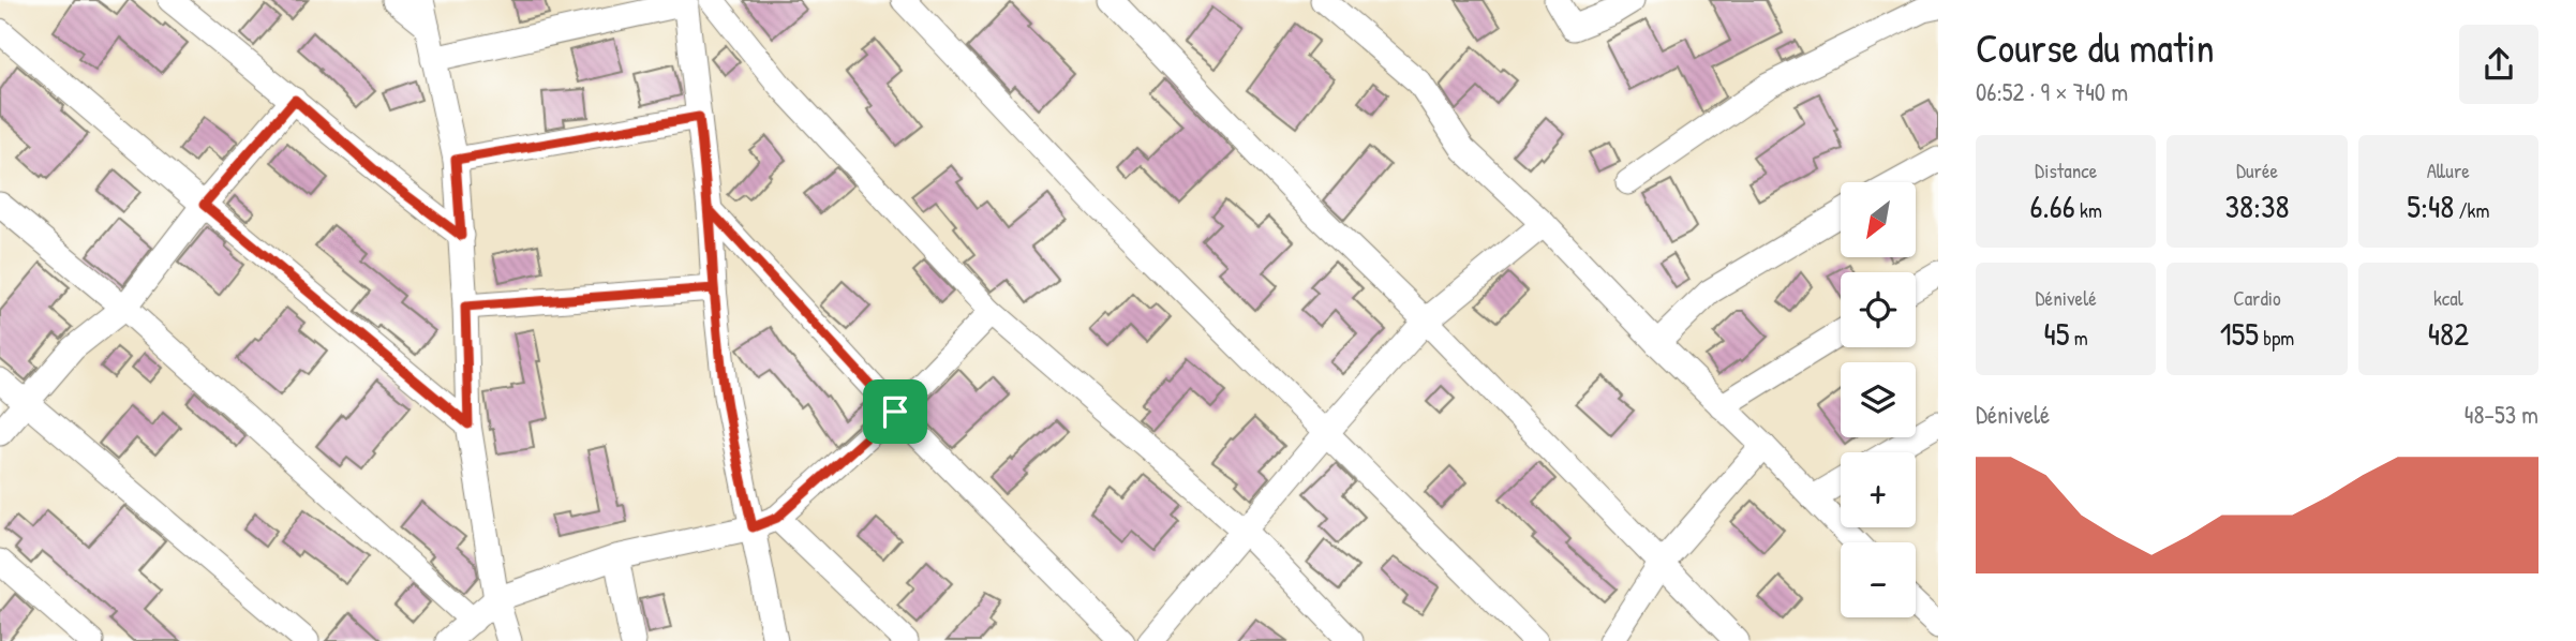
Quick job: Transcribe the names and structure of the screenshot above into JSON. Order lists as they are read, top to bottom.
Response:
{
  "north": "bottom left",
  "page": {
    "heading": ["Course du matin", "06:52 · 9 × 740 m"],
    "stats": [
      ["Distance", "6.66 km"],
      ["Durée", "38:38"],
      ["Allure", "5:48 /km"],
      ["Dénivelé", "45 m"],
      ["Cardio", "155 bpm"],
      ["kcal", "482"]
    ],
    "map_buttons": ["+", "−"],
    "chart": ["Dénivelé", "48–53 m"]
  }
}
